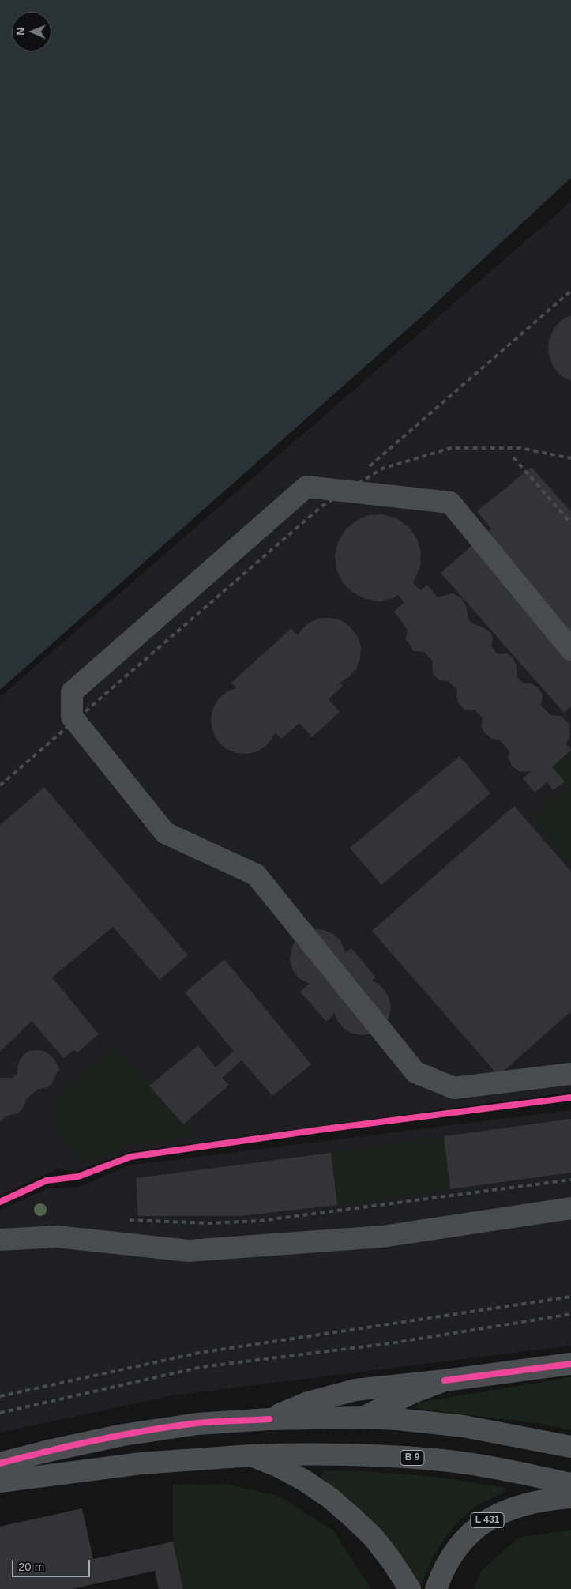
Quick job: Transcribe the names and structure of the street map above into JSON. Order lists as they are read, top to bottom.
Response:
{
  "streets": {
    "highway": ["B 9", "L 431"]
  },
  "scale_bar": "20 m",
  "north": "left"
}
